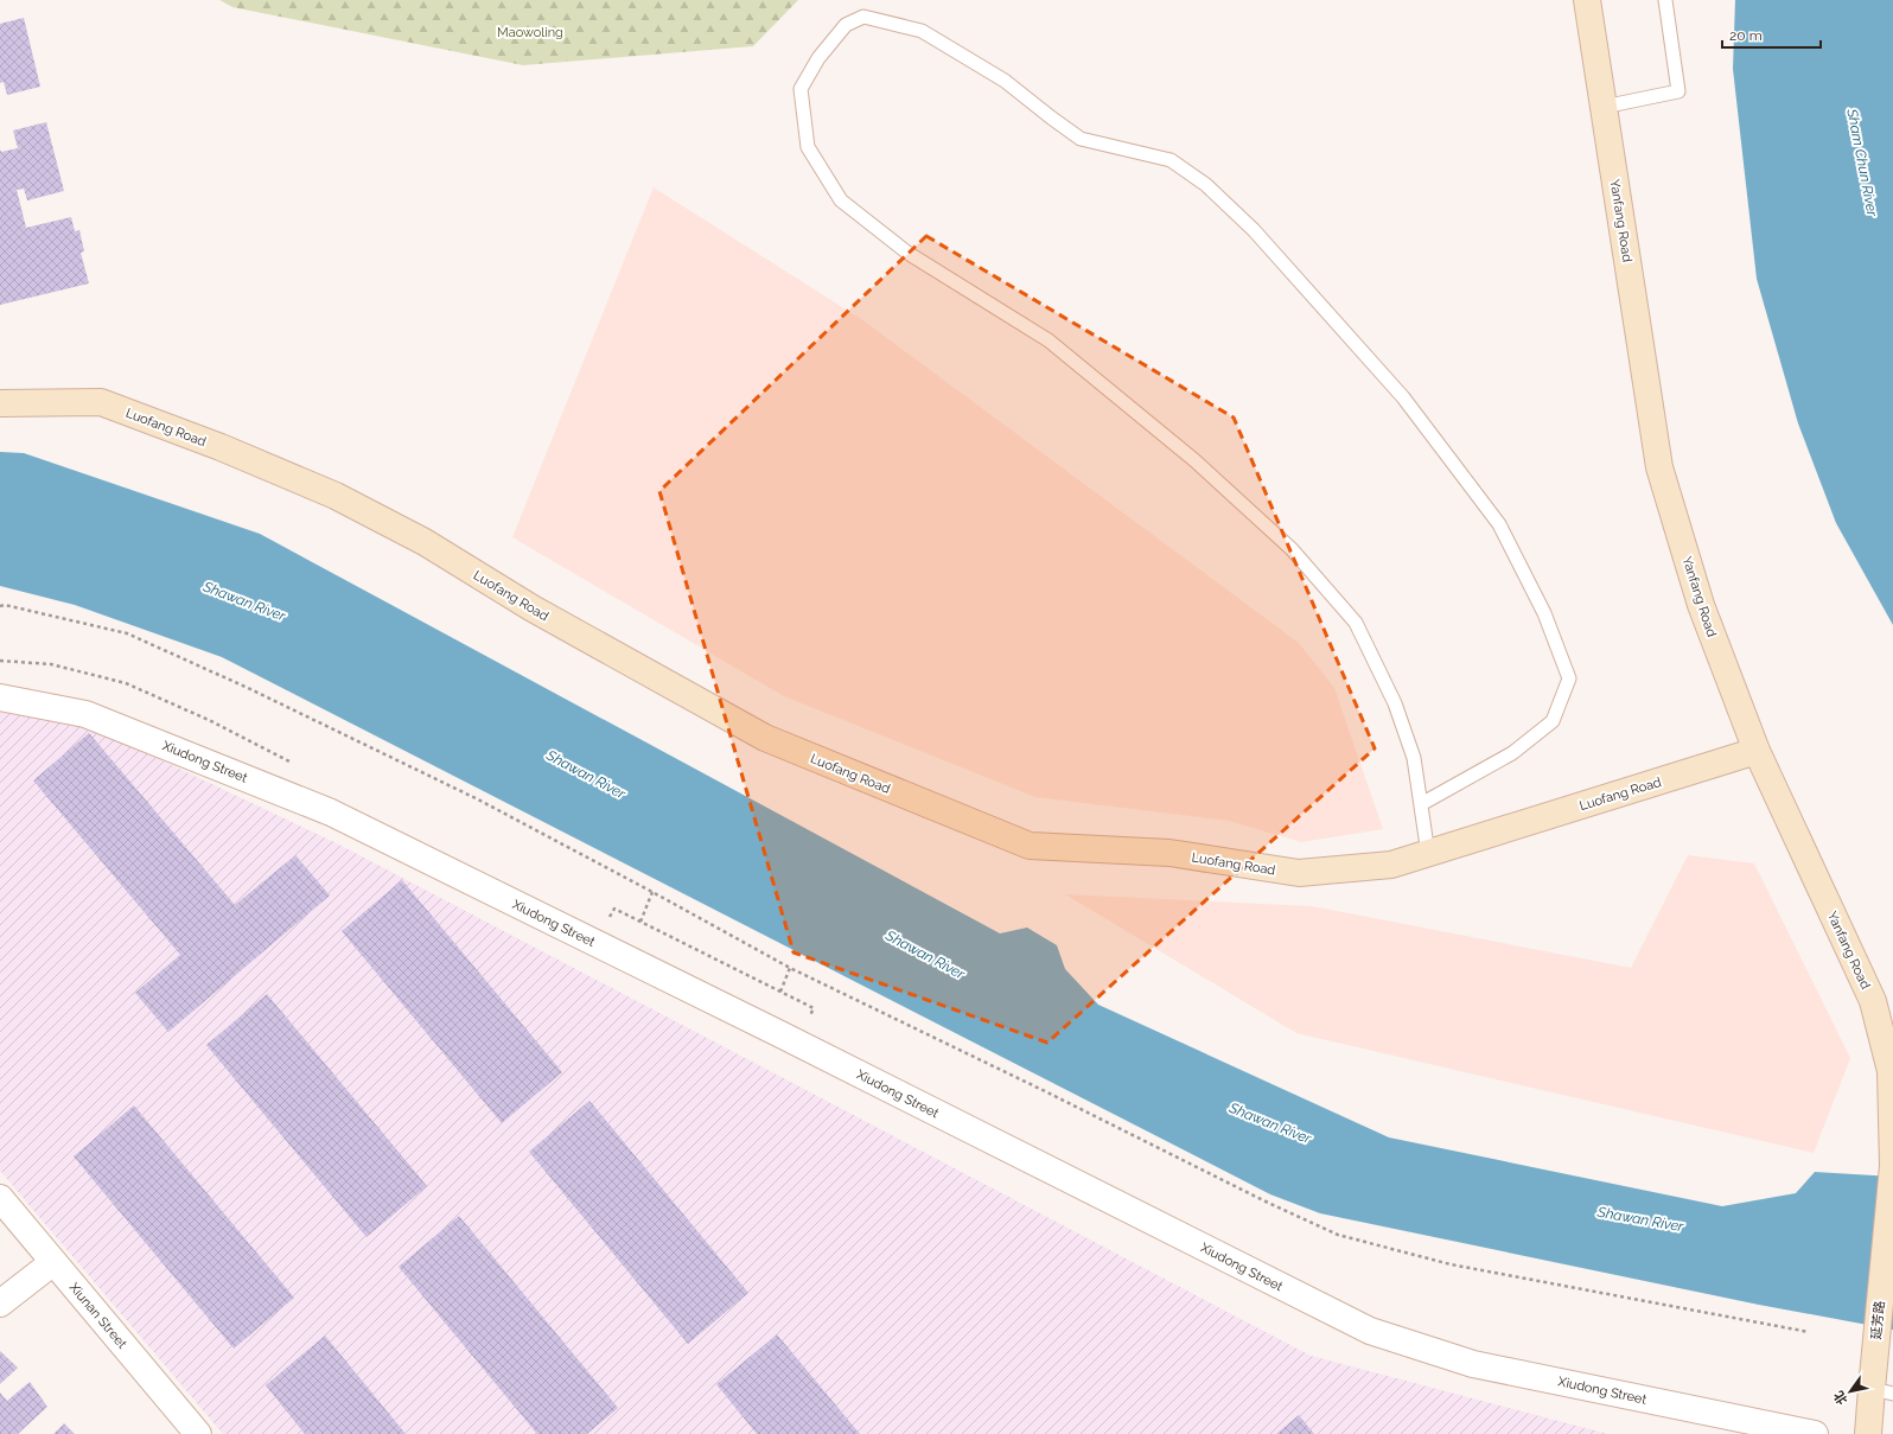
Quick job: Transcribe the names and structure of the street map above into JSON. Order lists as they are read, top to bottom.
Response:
{
  "streets": {
    "main road": ["Yanfang Road", "Luofang Road", "延芳路"],
    "street": ["Xiudong Street", "Xiunan Street"]
  },
  "crossings": [
    ["Yanfang Road", "Luofang Road"],
    ["Yanfang Road", "延芳路"]
  ],
  "water": ["Sham Chun River", "Shawan River"],
  "parks": ["Maowoling"],
  "scale_bar": "20 m",
  "north": "bottom left"
}
